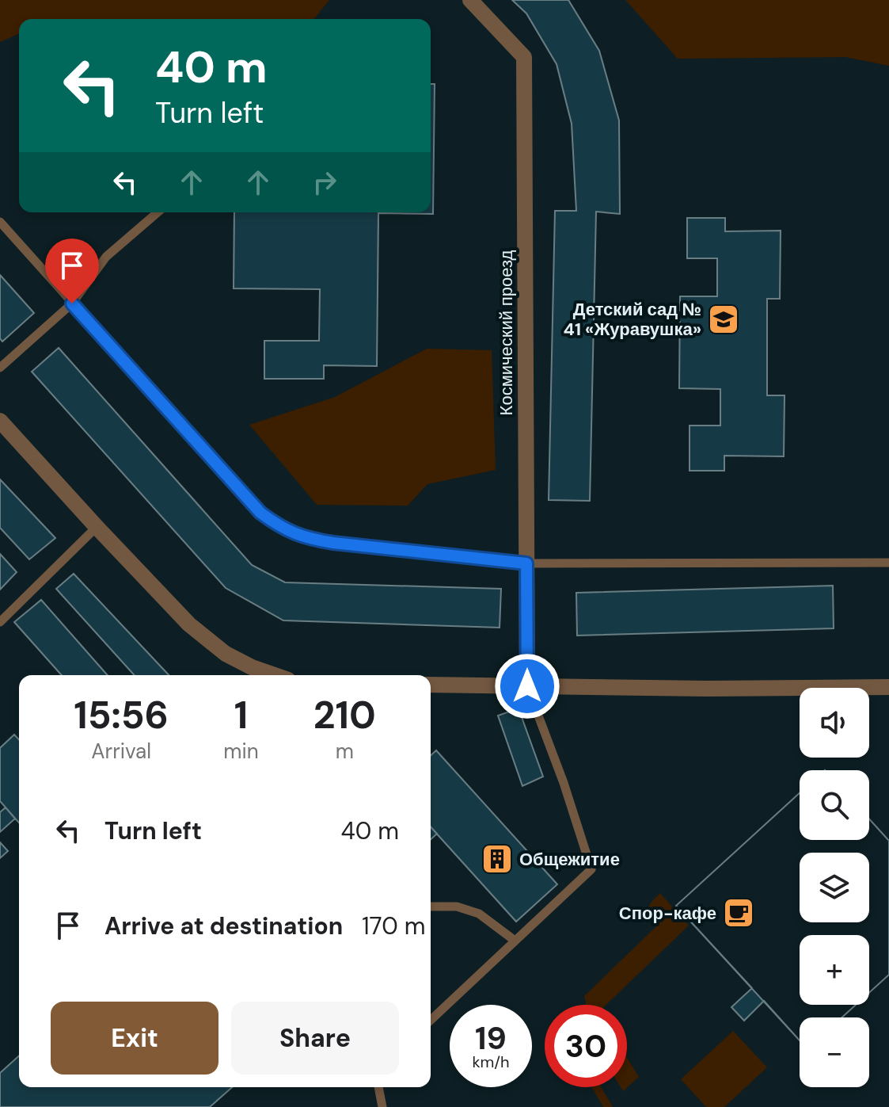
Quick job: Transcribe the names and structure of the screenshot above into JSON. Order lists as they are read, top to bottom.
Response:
{
  "streets": {
    "street": ["Космический проезд"]
  },
  "places": {
    "school or university": ["Детский сад № 41 «Журавушка»"],
    "building": ["Общежитие"],
    "cafe": ["Спор-кафе"]
  },
  "page": {
    "turn": ["40 m", "Turn left"],
    "eta": [
      "15:56",
      "Arrival",
      "1",
      "min",
      "210",
      "m"
    ],
    "map_buttons": ["+", "−"],
    "list": [
      {
        "name": "Turn left",
        "value": "40 m"
      },
      {
        "name": "Arrive at destination",
        "value": "170 m"
      }
    ],
    "buttons": ["Exit", "Share"],
    "speed": "19 km/h",
    "limit": "30"
  }
}
